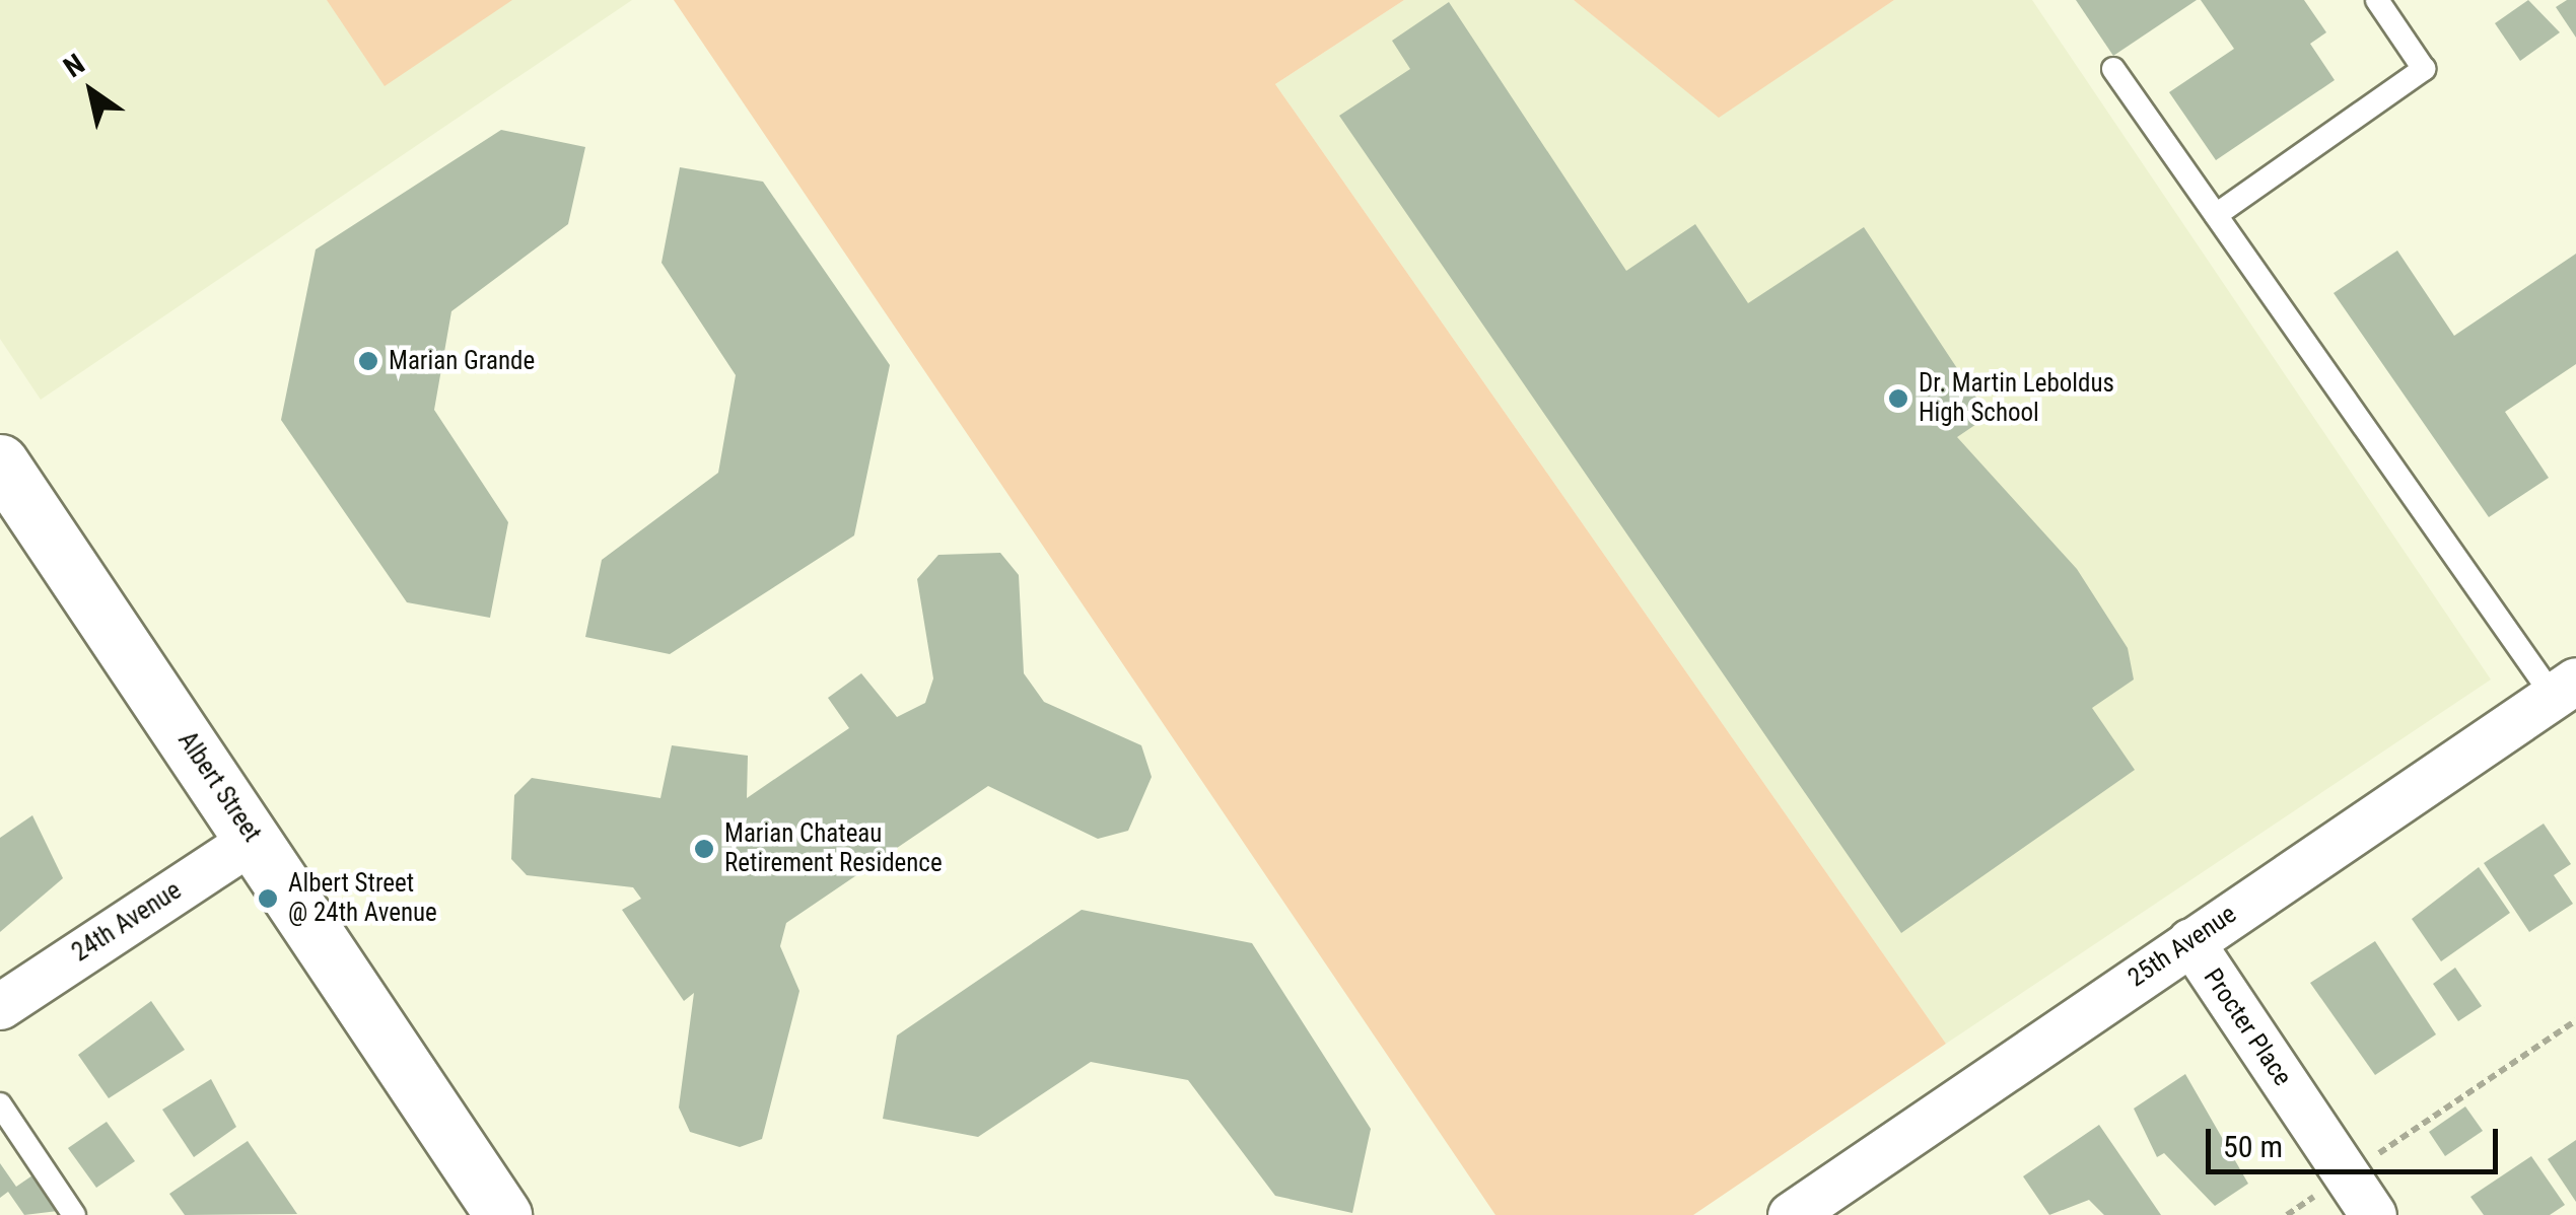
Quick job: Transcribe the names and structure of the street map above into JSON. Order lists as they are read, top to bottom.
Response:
{
  "streets": {
    "main road": ["Albert Street"],
    "street": ["24th Avenue", "25th Avenue", "Procter Place"]
  },
  "crossings": [
    ["Albert Street", "24th Avenue"],
    ["25th Avenue", "Procter Place"]
  ],
  "places": [
    "Marian Grande",
    "Dr. Martin Leboldus High School",
    "Marian Chateau Retirement Residence",
    "Albert Street @ 24th Avenue"
  ],
  "scale_bar": "50 m",
  "north": "top left"
}
